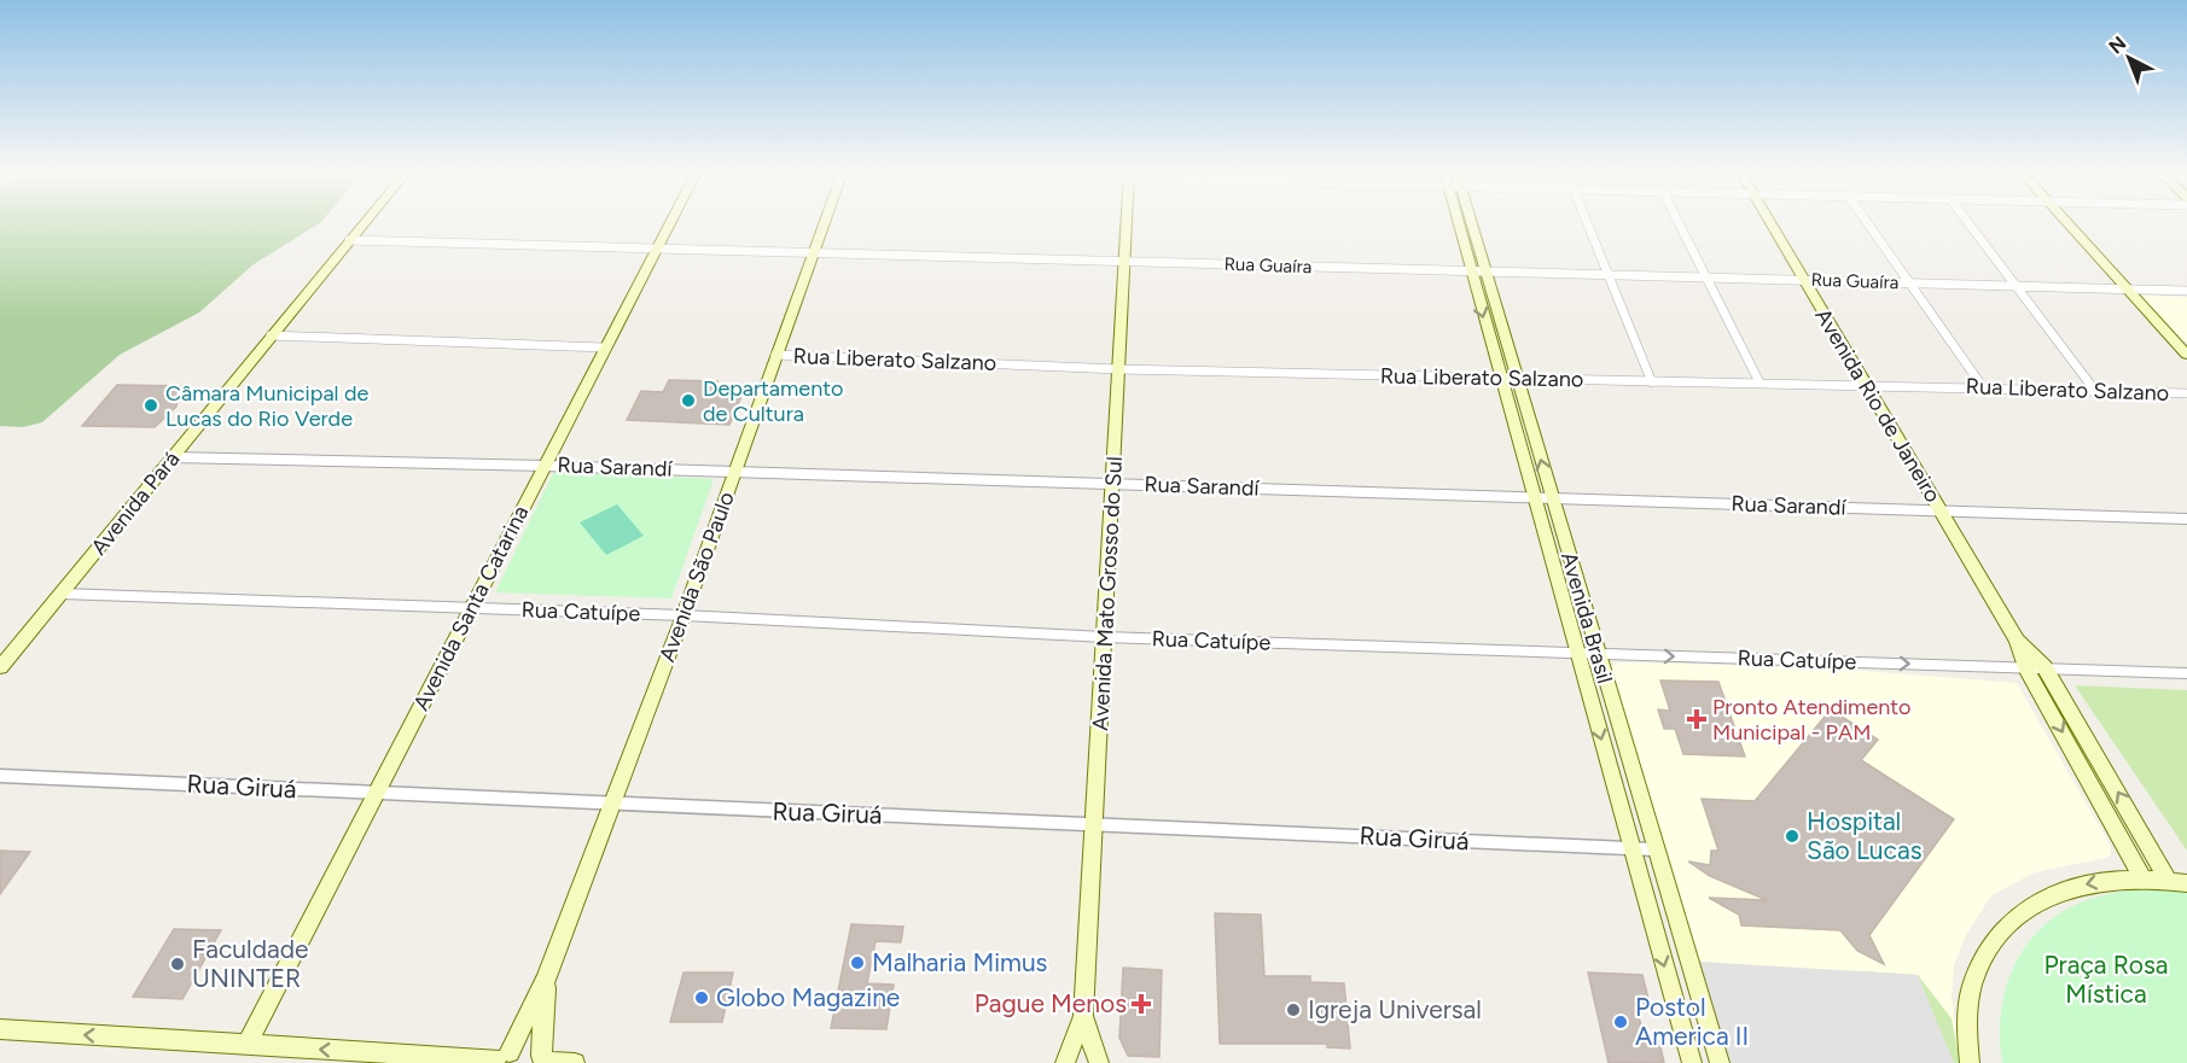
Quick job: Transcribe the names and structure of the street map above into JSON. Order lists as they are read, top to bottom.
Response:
{
  "streets": {
    "street": [
      "Rua Guaíra",
      "Rua Liberato Salzano",
      "Avenida Rio de Janeiro",
      "Rua Sarandí",
      "Avenida Pará",
      "Avenida São Paulo",
      "Avenida Mato Grosso do Sul",
      "Avenida Santa Catarina",
      "Rua Catuípe",
      "Avenida Brasil",
      "Rua Giruá"
    ]
  },
  "crossings": [
    ["Rua Guaíra", "Avenida Rio de Janeiro"],
    ["Rua Guaíra", "Avenida Pará"],
    ["Rua Guaíra", "Avenida São Paulo"],
    ["Rua Guaíra", "Avenida Mato Grosso do Sul"],
    ["Rua Guaíra", "Avenida Santa Catarina"],
    ["Rua Guaíra", "Avenida Brasil"],
    ["Rua Liberato Salzano", "Avenida Rio de Janeiro"],
    ["Rua Liberato Salzano", "Avenida São Paulo"],
    ["Rua Liberato Salzano", "Avenida Mato Grosso do Sul"],
    ["Rua Liberato Salzano", "Avenida Brasil"],
    ["Avenida Rio de Janeiro", "Rua Sarandí"],
    ["Rua Sarandí", "Avenida Pará"],
    ["Rua Sarandí", "Avenida São Paulo"],
    ["Rua Sarandí", "Avenida Mato Grosso do Sul"],
    ["Rua Sarandí", "Avenida Santa Catarina"],
    ["Rua Sarandí", "Avenida Brasil"],
    ["Avenida Pará", "Rua Catuípe"],
    ["Avenida São Paulo", "Rua Catuípe"],
    ["Avenida São Paulo", "Rua Giruá"],
    ["Avenida Mato Grosso do Sul", "Rua Catuípe"],
    ["Avenida Mato Grosso do Sul", "Rua Giruá"],
    ["Avenida Santa Catarina", "Rua Catuípe"],
    ["Avenida Santa Catarina", "Rua Giruá"],
    ["Rua Catuípe", "Avenida Brasil"],
    ["Avenida Brasil", "Rua Giruá"]
  ],
  "parks": ["Praça Rosa Mística"],
  "places": {
    "other": [
      "Departamento de Cultura",
      "Câmara Municipal de Lucas do Rio Verde",
      "Hospital São Lucas",
      "Malharia Mimus",
      "Faculdade UNINTER",
      "Globo Magazine",
      "Igreja Universal",
      "Postol America II"
    ],
    "health": ["Pronto Atendimento Municipal - PAM", "Pague Menos"]
  },
  "north": "top left"
}
